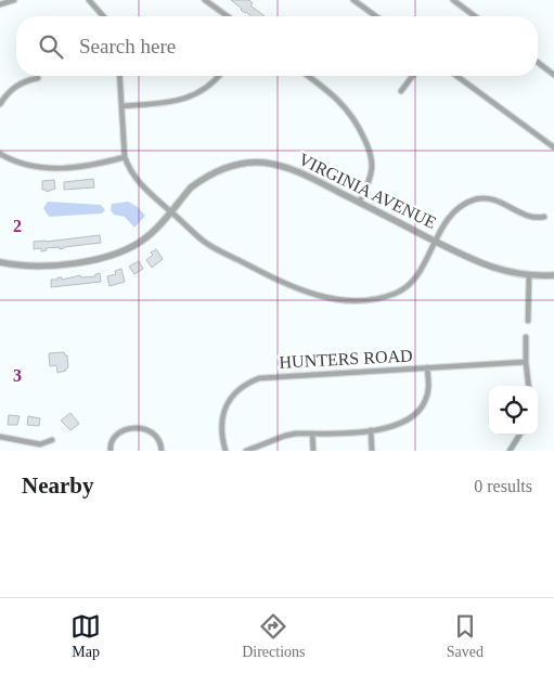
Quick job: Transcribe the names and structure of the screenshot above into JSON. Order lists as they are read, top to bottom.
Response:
{
  "streets": {
    "street": ["VIRGINIA AVENUE", "HUNTERS ROAD"]
  },
  "page": {
    "search": "Search here",
    "heading": ["Nearby", "0 results"],
    "nav": ["Map", "Directions", "Saved"]
  },
  "grid": {
    "rows": ["2", "3"]
  }
}
